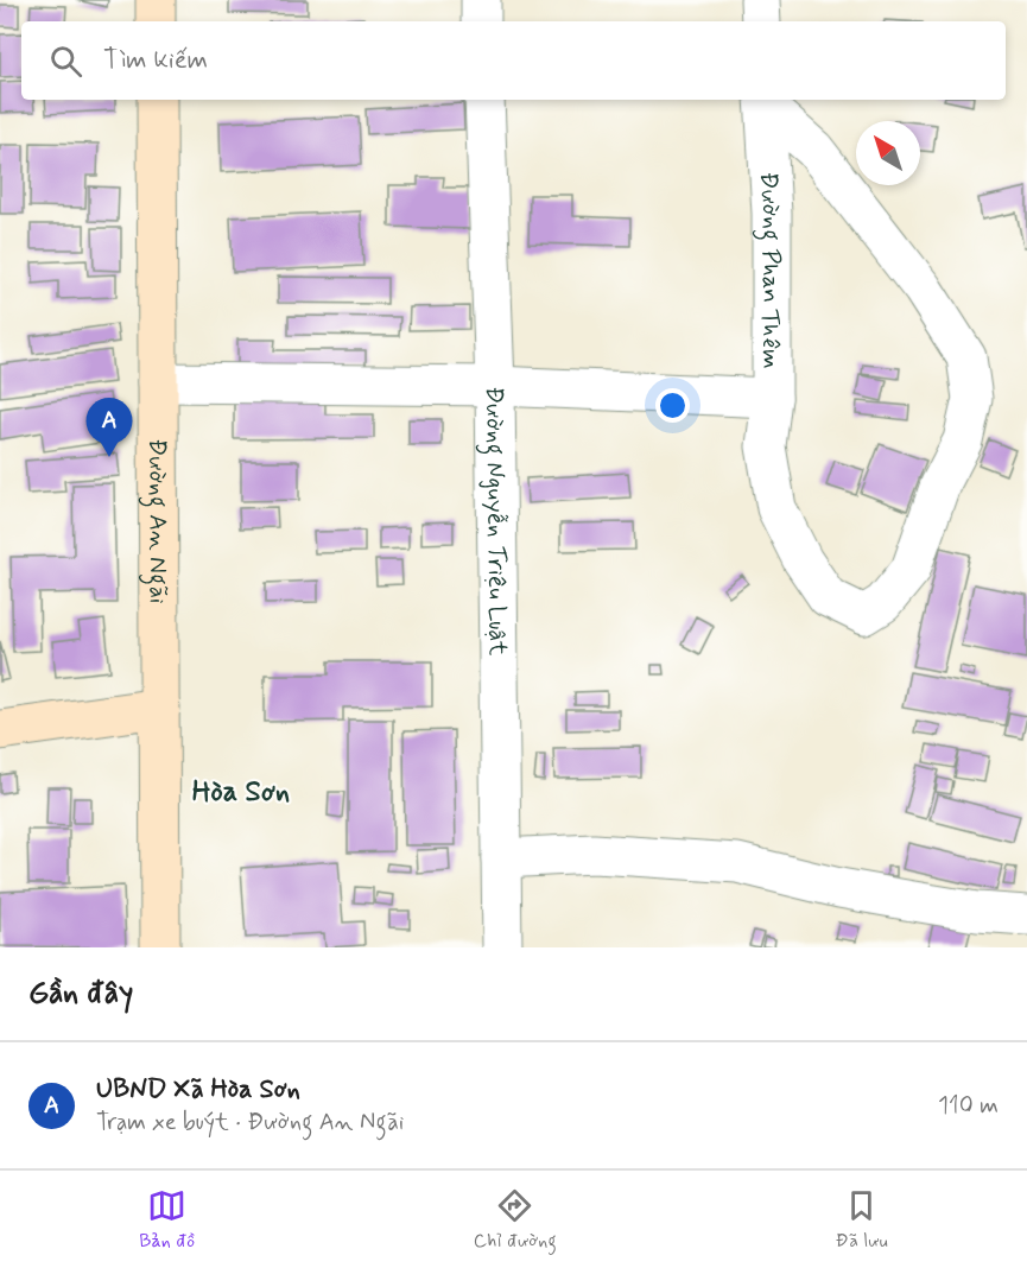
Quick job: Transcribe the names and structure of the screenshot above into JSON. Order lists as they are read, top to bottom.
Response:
{
  "streets": {
    "main road": ["Đường An Ngãi"],
    "street": ["Đường Phan Thêm", "Đường Nguyễn Triệu Luật"]
  },
  "districts": ["Hòa Sơn"],
  "north": "top left",
  "page": {
    "search": "Tìm kiếm",
    "pins": "A",
    "heading": "Gần đây",
    "list": [
      {
        "mark": "A",
        "name": "UBND Xã Hòa Sơn",
        "note": "Trạm xe buýt · Đường An Ngãi",
        "value": "110 m"
      }
    ],
    "nav": ["Bản đồ", "Chỉ đường", "Đã lưu"]
  }
}
